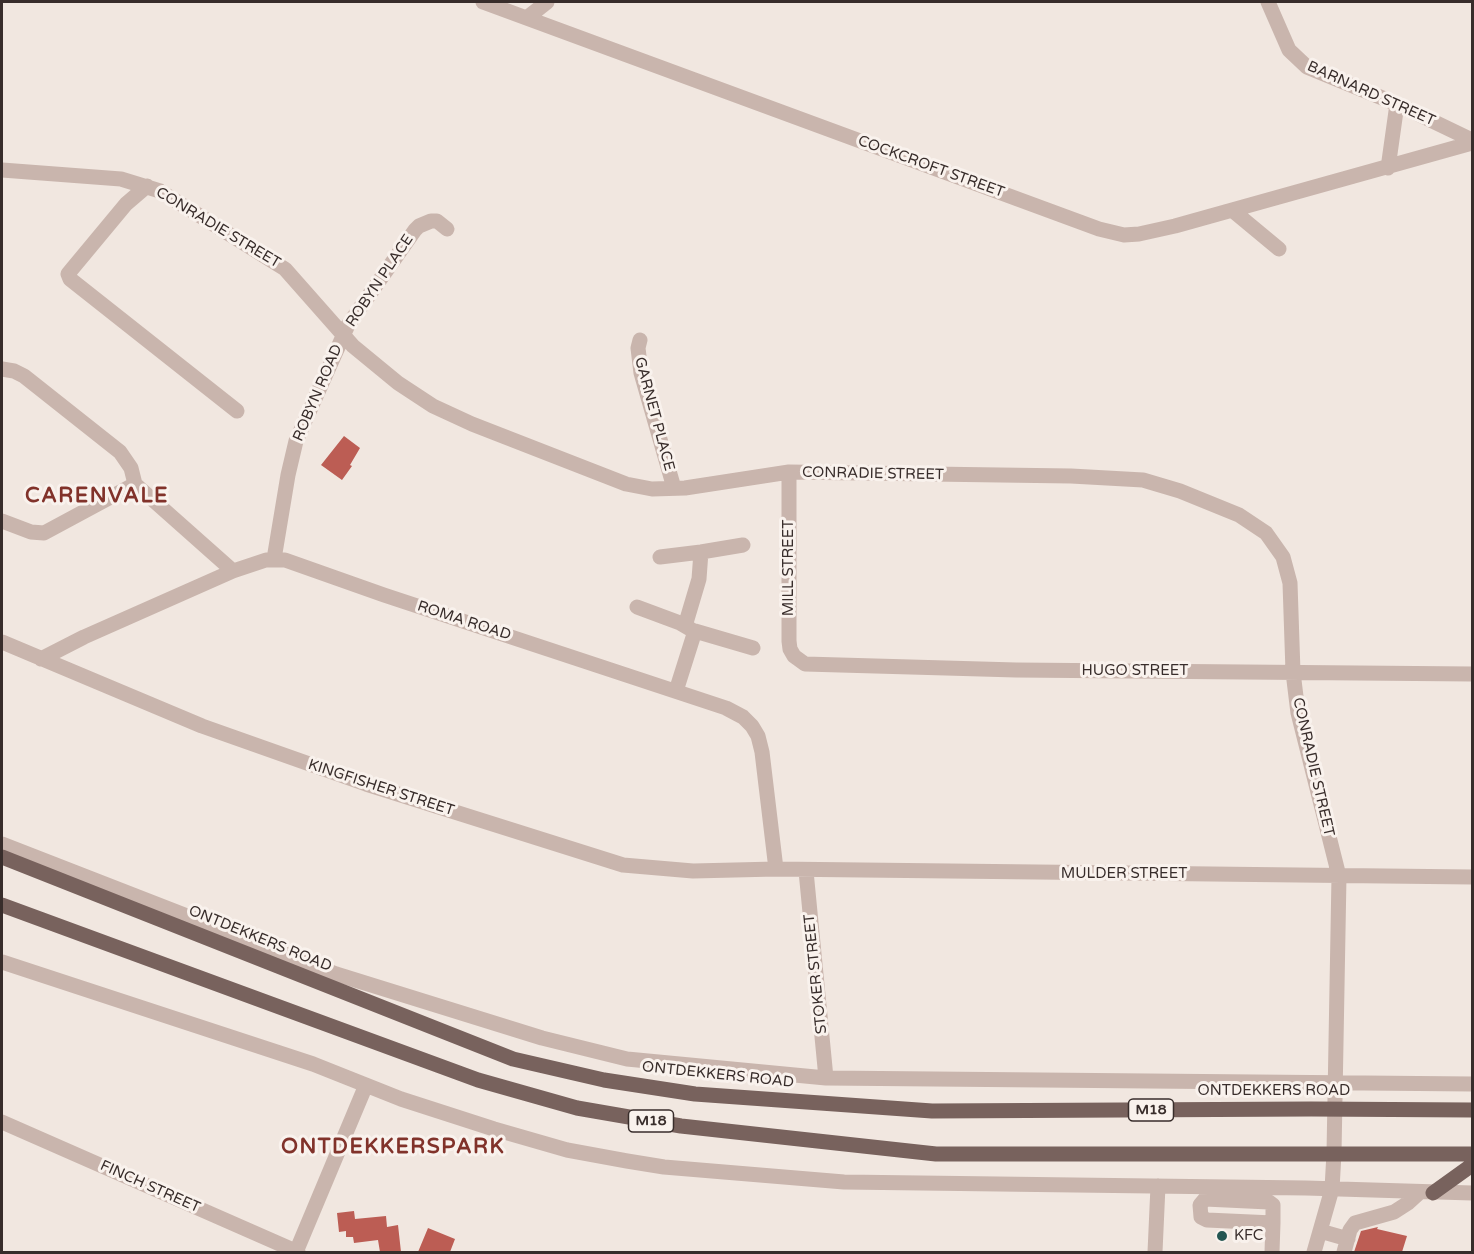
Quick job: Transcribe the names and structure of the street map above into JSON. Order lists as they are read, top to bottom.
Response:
{
  "streets": {
    "main road": ["ONTDEKKERS ROAD", "M18"],
    "street": [
      "BARNARD STREET",
      "COCKCROFT STREET",
      "CONRADIE STREET",
      "ROBYN PLACE",
      "ROBYN ROAD",
      "GARNET PLACE",
      "MILL STREET",
      "ROMA ROAD",
      "HUGO STREET",
      "KINGFISHER STREET",
      "MULDER STREET",
      "STOKER STREET",
      "FINCH STREET"
    ]
  },
  "crossings": [
    ["BARNARD STREET", "COCKCROFT STREET"],
    ["CONRADIE STREET", "ROBYN PLACE"],
    ["CONRADIE STREET", "ROBYN ROAD"],
    ["CONRADIE STREET", "GARNET PLACE"],
    ["CONRADIE STREET", "MILL STREET"],
    ["CONRADIE STREET", "HUGO STREET"],
    ["CONRADIE STREET", "MULDER STREET"],
    ["CONRADIE STREET", "ONTDEKKERS ROAD"],
    ["CONRADIE STREET", "M18"],
    ["ROBYN PLACE", "ROBYN ROAD"],
    ["ROBYN ROAD", "ROMA ROAD"],
    ["MILL STREET", "HUGO STREET"],
    ["ROMA ROAD", "KINGFISHER STREET"],
    ["ROMA ROAD", "MULDER STREET"],
    ["KINGFISHER STREET", "MULDER STREET"],
    ["MULDER STREET", "STOKER STREET"],
    ["ONTDEKKERS ROAD", "STOKER STREET"]
  ],
  "districts": ["CARENVALE", "ONTDEKKERSPARK"],
  "places": ["KFC"]
}
